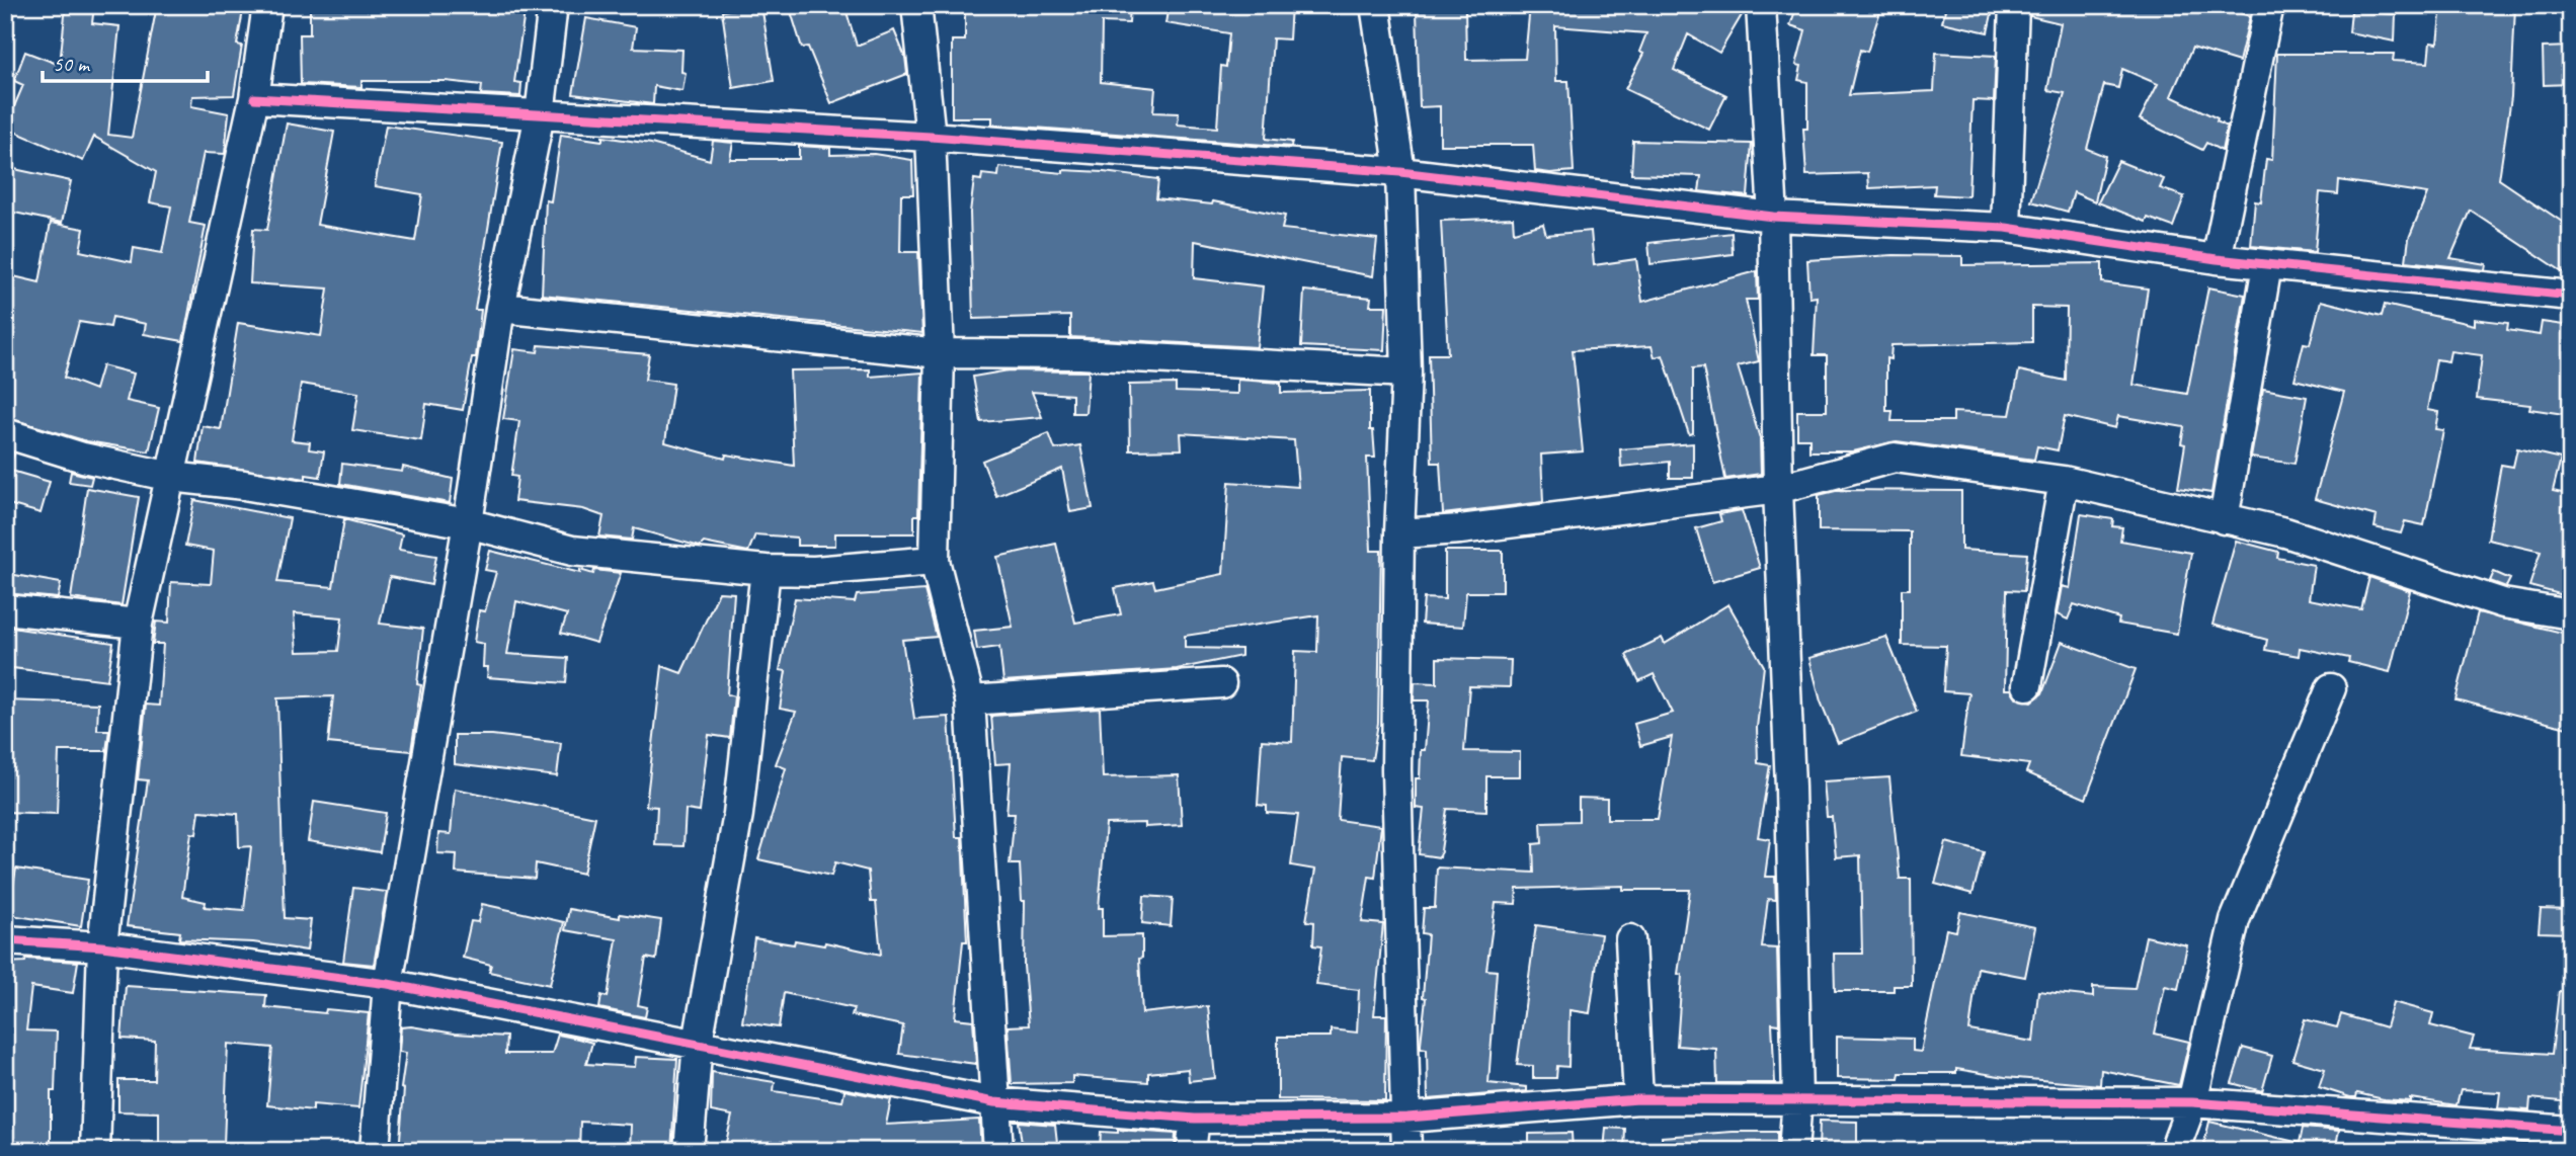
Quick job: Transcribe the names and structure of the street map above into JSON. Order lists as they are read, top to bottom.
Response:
{
  "scale_bar": "50 m"
}
